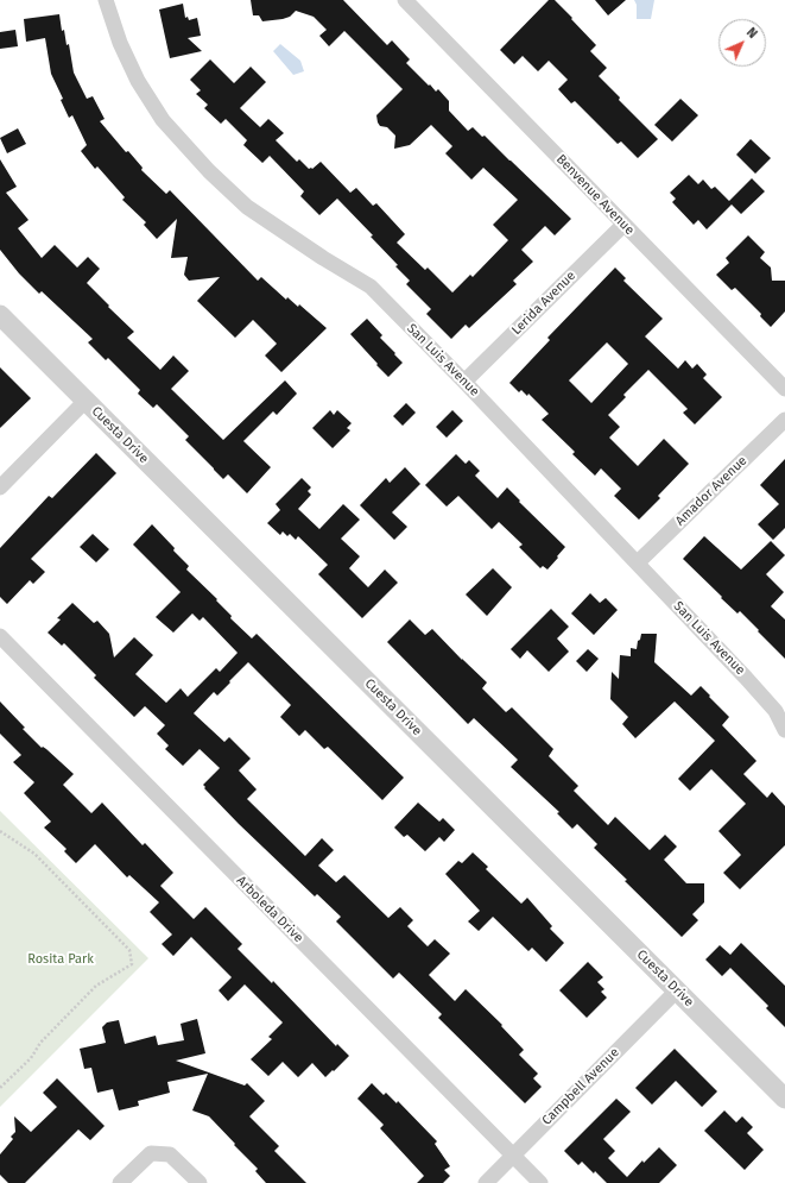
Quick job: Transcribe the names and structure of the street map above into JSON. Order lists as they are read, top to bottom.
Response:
{
  "streets": {
    "street": [
      "Benvenue Avenue",
      "Lerida Avenue",
      "San Luis Avenue",
      "Cuesta Drive",
      "Amador Avenue",
      "Arboleda Drive",
      "Campbell Avenue"
    ]
  },
  "crossings": [
    ["Benvenue Avenue", "Lerida Avenue"],
    ["Lerida Avenue", "San Luis Avenue"],
    ["San Luis Avenue", "Amador Avenue"],
    ["Cuesta Drive", "Campbell Avenue"],
    ["Arboleda Drive", "Campbell Avenue"]
  ],
  "parks": ["Rosita Park"],
  "north": "top right"
}
